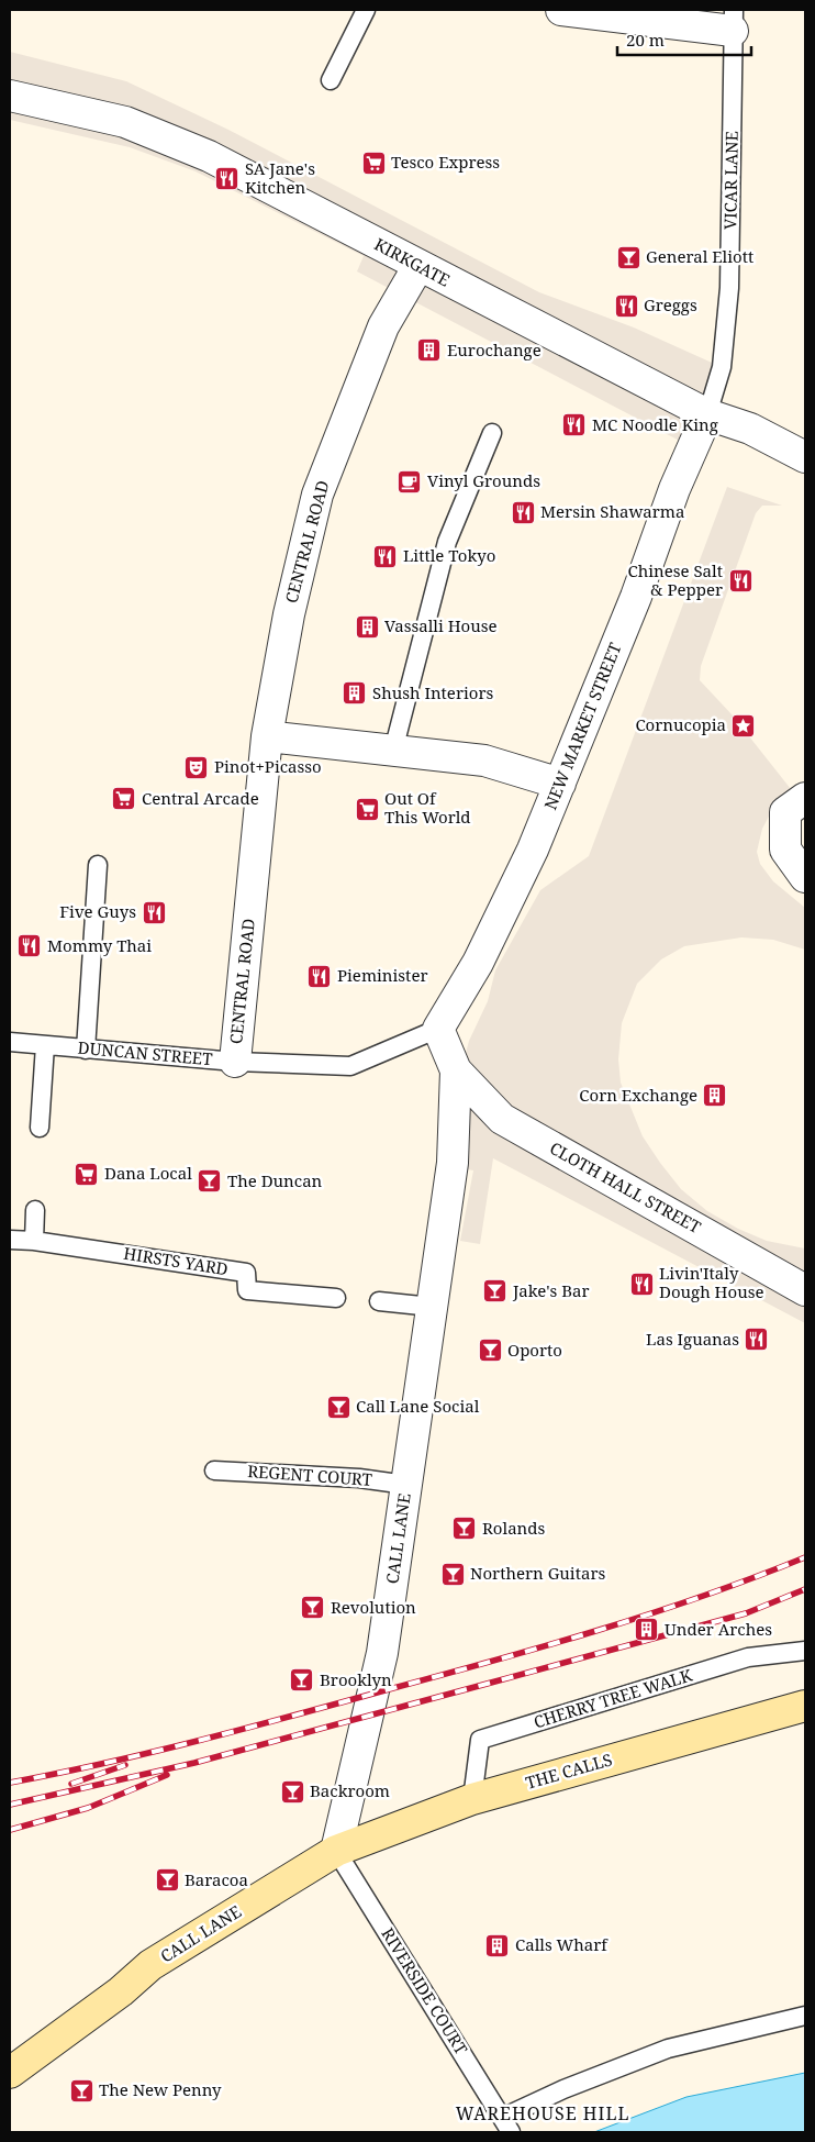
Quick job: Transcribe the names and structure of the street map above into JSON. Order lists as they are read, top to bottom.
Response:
{
  "streets": {
    "street": [
      "KIRKGATE",
      "CENTRAL ROAD",
      "NEW MARKET STREET",
      "CLOTH HALL STREET",
      "CALL LANE",
      "THE CALLS"
    ],
    "lane": [
      "VICAR LANE",
      "DUNCAN STREET",
      "HIRSTS YARD",
      "REGENT COURT",
      "CHERRY TREE WALK",
      "RIVERSIDE COURT"
    ]
  },
  "crossings": [
    ["VICAR LANE", "KIRKGATE"],
    ["VICAR LANE", "NEW MARKET STREET"],
    ["KIRKGATE", "CENTRAL ROAD"],
    ["KIRKGATE", "NEW MARKET STREET"],
    ["CENTRAL ROAD", "DUNCAN STREET"],
    ["NEW MARKET STREET", "DUNCAN STREET"],
    ["NEW MARKET STREET", "CALL LANE"],
    ["DUNCAN STREET", "CALL LANE"],
    ["CLOTH HALL STREET", "CALL LANE"],
    ["REGENT COURT", "CALL LANE"],
    ["CALL LANE", "THE CALLS"],
    ["CALL LANE", "RIVERSIDE COURT"],
    ["CHERRY TREE WALK", "THE CALLS"],
    ["THE CALLS", "RIVERSIDE COURT"]
  ],
  "districts": ["WAREHOUSE HILL"],
  "places": {
    "supermarket": [
      "Tesco Express",
      "Central Arcade",
      "Out Of This World",
      "Dana Local"
    ],
    "restaurant": [
      "SA Jane's Kitchen",
      "Greggs",
      "MC Noodle King",
      "Mersin Shawarma",
      "Little Tokyo",
      "Chinese Salt & Pepper",
      "Five Guys",
      "Mommy Thai",
      "Pieminister",
      "Livin'Italy Dough House",
      "Las Iguanas"
    ],
    "bar": [
      "General Eliott",
      "The Duncan",
      "Jake's Bar",
      "Oporto",
      "Call Lane Social",
      "Rolands",
      "Northern Guitars",
      "Revolution",
      "Brooklyn",
      "Backroom",
      "Baracoa",
      "The New Penny"
    ],
    "building": [
      "Eurochange",
      "Vassalli House",
      "Shush Interiors",
      "Corn Exchange",
      "Under Arches",
      "Calls Wharf"
    ],
    "cafe": ["Vinyl Grounds"],
    "place": ["Cornucopia"],
    "theatre": ["Pinot+Picasso"]
  },
  "scale_bar": "20 m"
}
